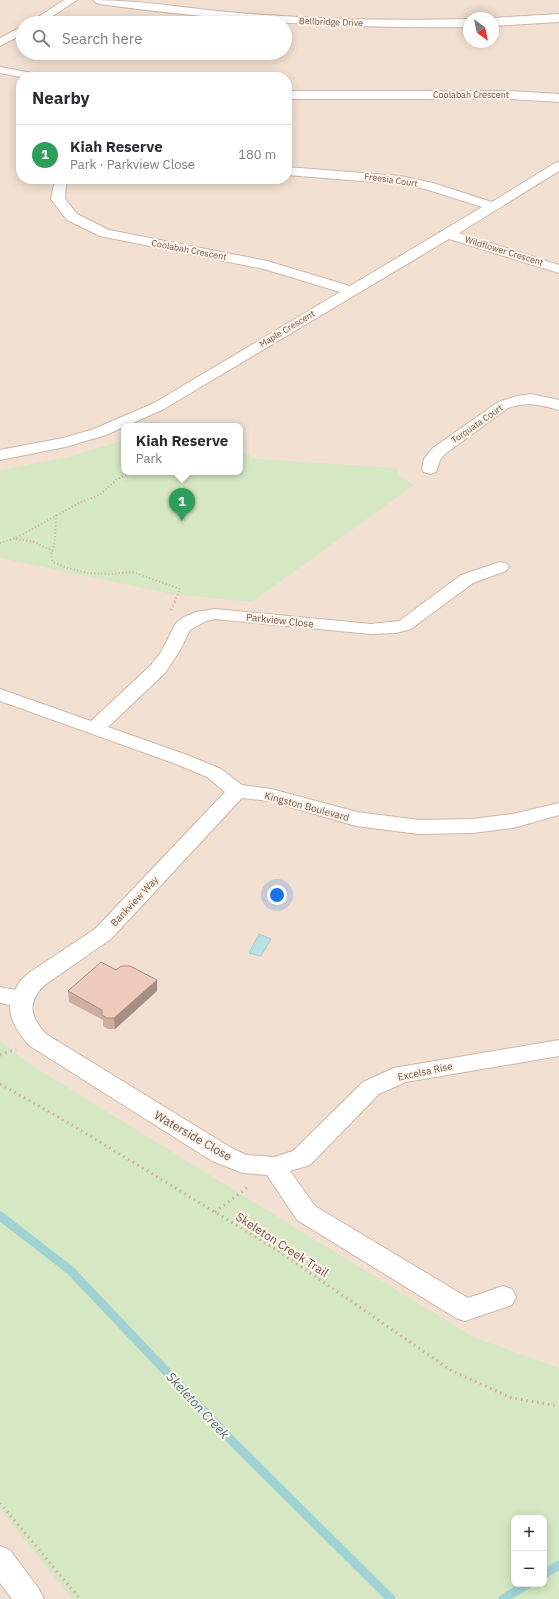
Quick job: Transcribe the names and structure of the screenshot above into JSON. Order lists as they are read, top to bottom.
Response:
{
  "streets": {
    "street": [
      "Bellbridge Drive",
      "Coolabah Crescent",
      "Freesia Court",
      "Wildflower Crescent",
      "Maple Crescent",
      "Torquata Court",
      "Parkview Close",
      "Kingston Boulevard",
      "Bankview Way",
      "Excelsa Rise",
      "Waterside Close"
    ],
    "path": ["Skeleton Creek Trail"]
  },
  "crossings": [
    ["Coolabah Crescent", "Maple Crescent"],
    ["Freesia Court", "Maple Crescent"],
    ["Wildflower Crescent", "Maple Crescent"],
    ["Kingston Boulevard", "Bankview Way"],
    ["Bankview Way", "Waterside Close"],
    ["Excelsa Rise", "Waterside Close"]
  ],
  "water": ["Skeleton Creek"],
  "north": "bottom right",
  "page": {
    "search": "Search here",
    "heading": "Nearby",
    "list": [
      {
        "mark": "1",
        "name": "Kiah Reserve",
        "note": "Park · Parkview Close",
        "value": "180 m"
      }
    ],
    "popup": ["Kiah Reserve", "Park"],
    "pins": "1",
    "map_buttons": ["+", "−"]
  }
}
